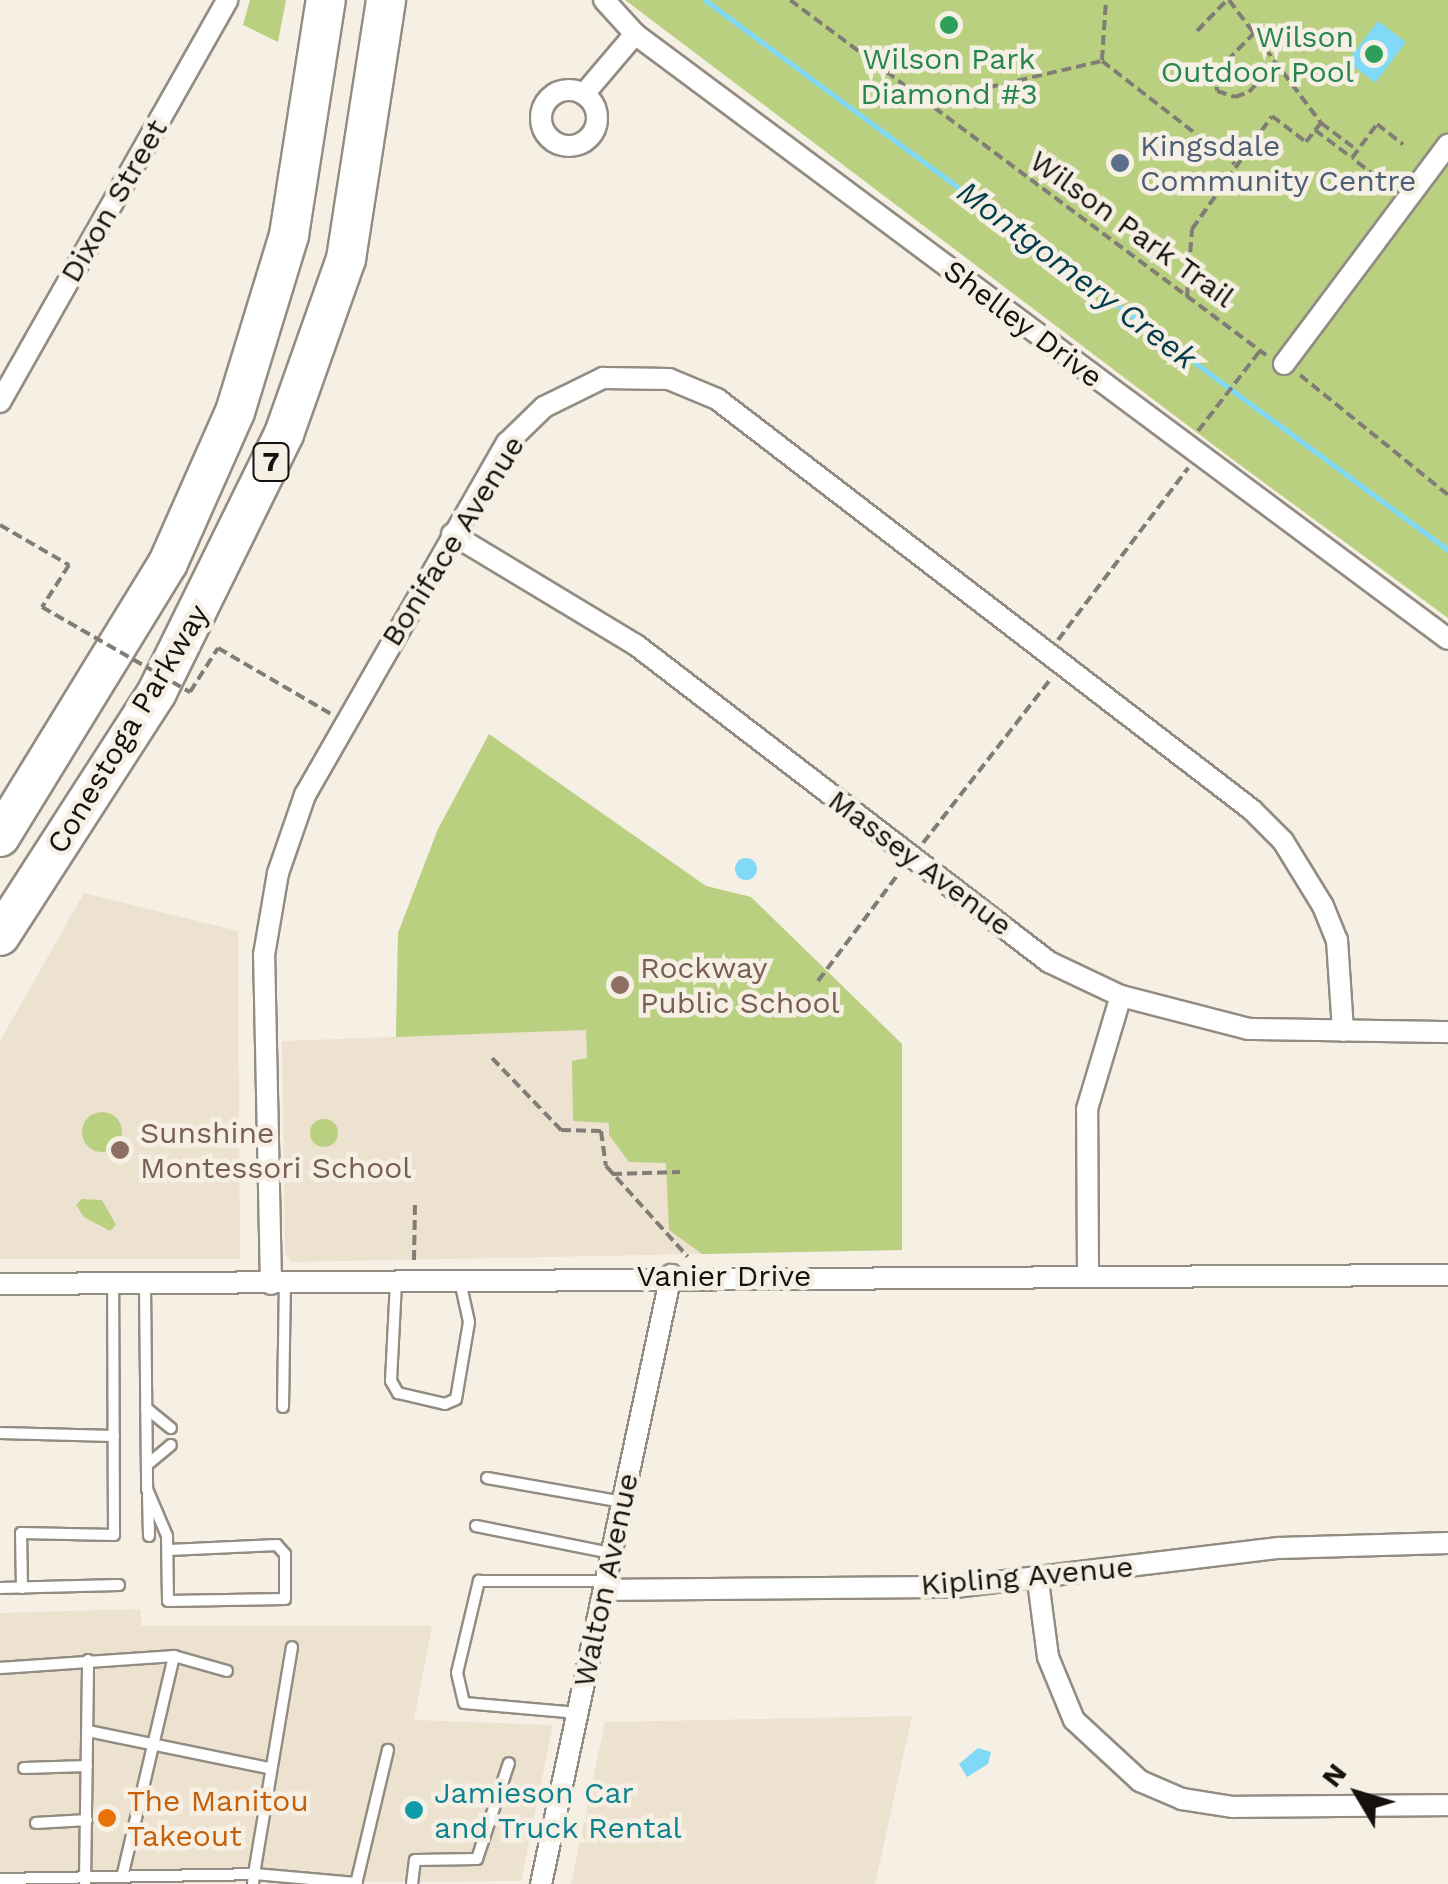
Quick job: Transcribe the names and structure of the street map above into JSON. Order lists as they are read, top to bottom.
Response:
{
  "streets": {
    "highway": ["7", "Conestoga Parkway"],
    "street": [
      "Dixon Street",
      "Shelley Drive",
      "Boniface Avenue",
      "Massey Avenue",
      "Vanier Drive",
      "Kipling Avenue",
      "Walton Avenue"
    ],
    "path": ["Wilson Park Trail"]
  },
  "crossings": [
    ["Boniface Avenue", "Massey Avenue"],
    ["Boniface Avenue", "Vanier Drive"],
    ["Vanier Drive", "Walton Avenue"],
    ["Kipling Avenue", "Walton Avenue"]
  ],
  "water": ["Montgomery Creek"],
  "places": [
    "Wilson Park Diamond #3",
    "Wilson Outdoor Pool",
    "Kingsdale Community Centre",
    "Rockway Public School",
    "Sunshine Montessori School",
    "Jamieson Car and Truck Rental",
    "The Manitou Takeout"
  ],
  "north": "top left"
}
